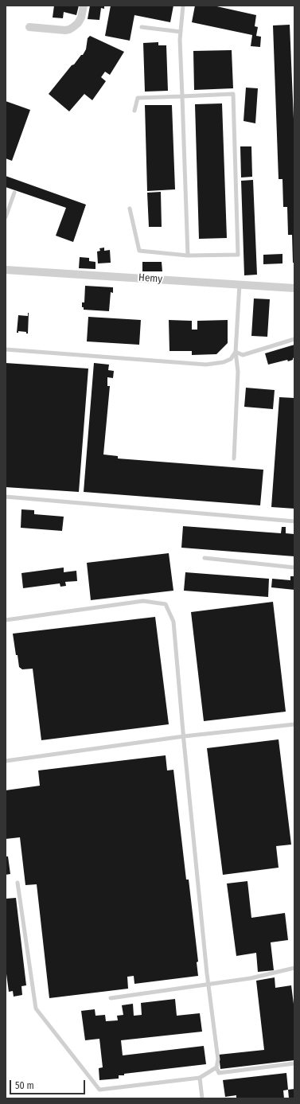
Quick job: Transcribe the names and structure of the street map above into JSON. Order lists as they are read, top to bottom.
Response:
{
  "streets": {
    "street": ["Hemy"]
  },
  "scale_bar": "50 m"
}
